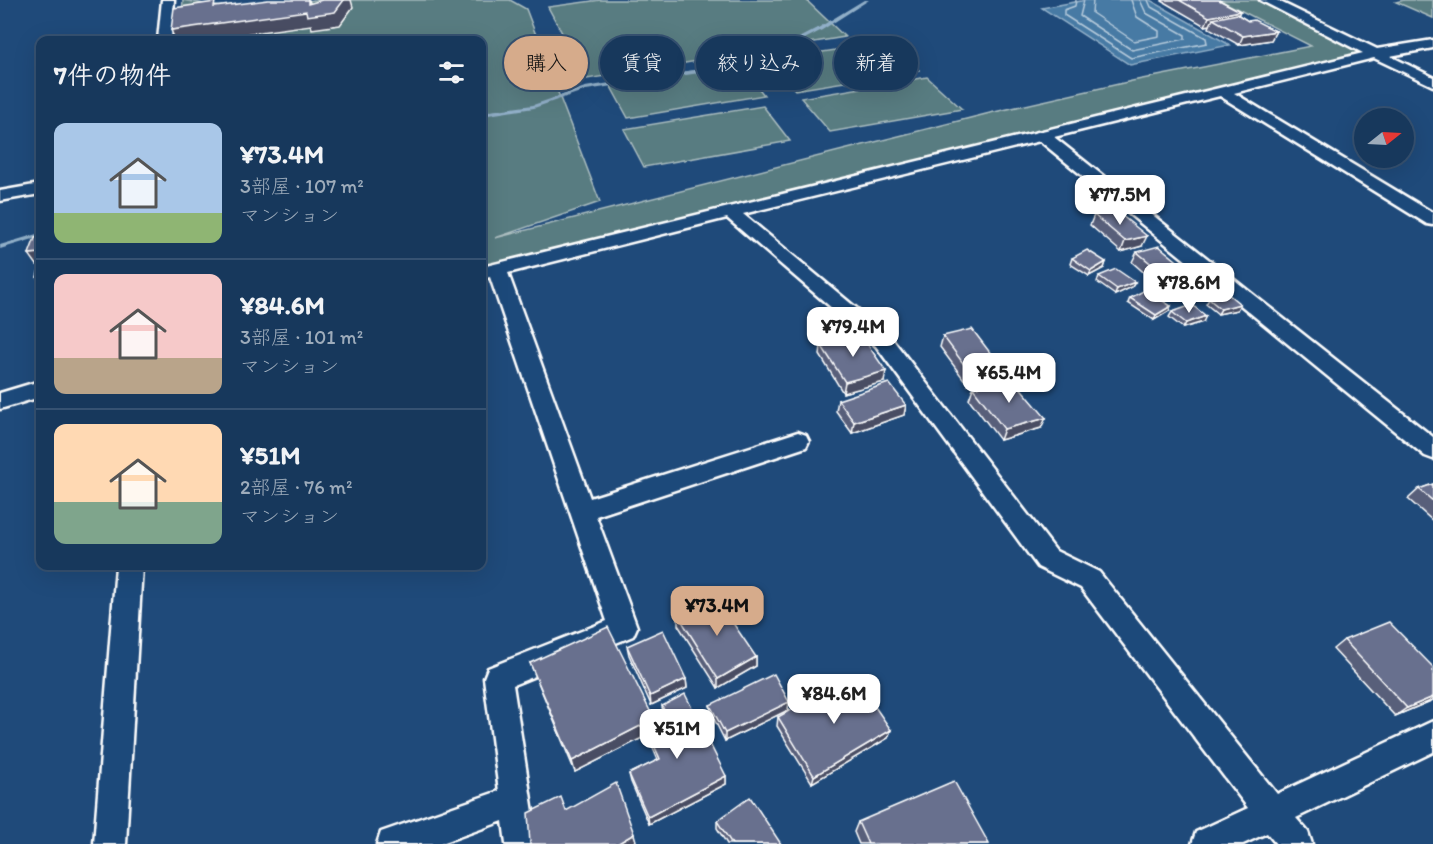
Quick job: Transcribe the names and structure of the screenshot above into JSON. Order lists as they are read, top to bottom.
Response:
{
  "north": "right",
  "page": {
    "chip": [
      "購入",
      "賃貸",
      "絞り込み",
      "新着"
    ],
    "heading": "7件の物件",
    "list": [
      {
        "name": "¥73.4M",
        "note": "3部屋 · 107 m² · マンション"
      },
      {
        "name": "¥84.6M",
        "note": "3部屋 · 101 m² · マンション"
      },
      {
        "name": "¥51M",
        "note": "2部屋 · 76 m² · マンション"
      }
    ],
    "price": [
      "¥77.5M",
      "¥78.6M",
      "¥79.4M",
      "¥65.4M",
      "¥73.4M",
      "¥84.6M",
      "¥51M"
    ]
  }
}
